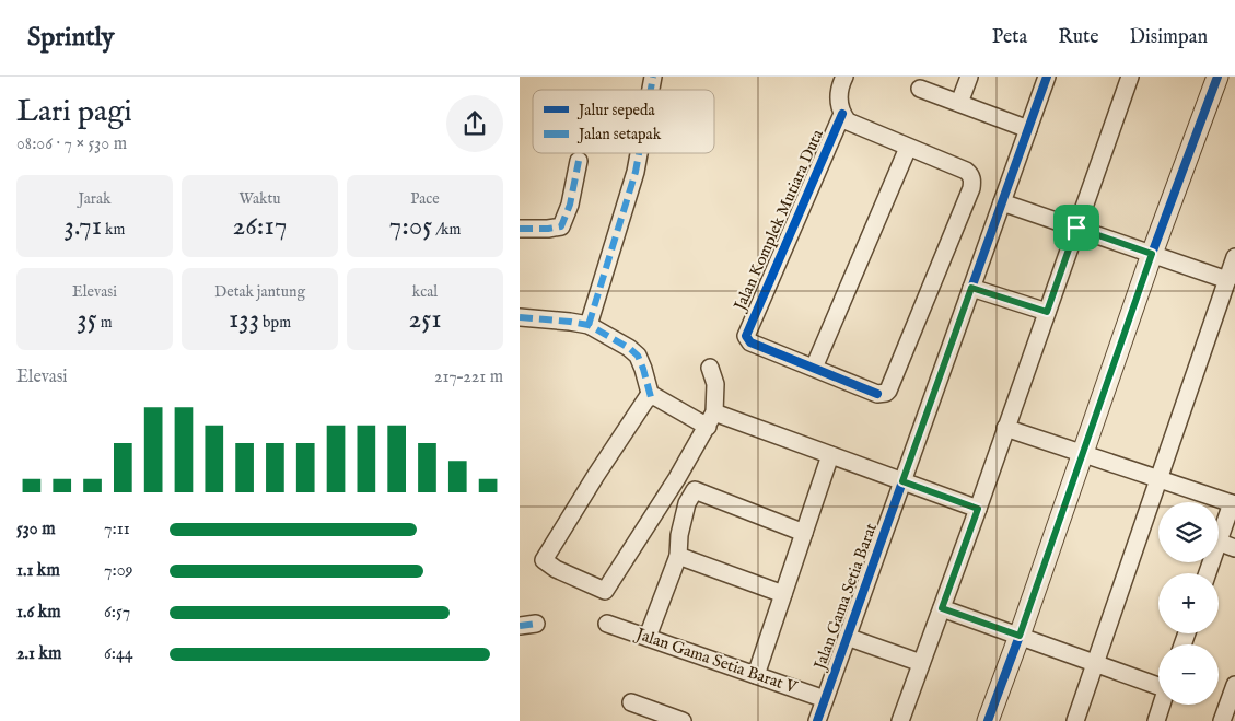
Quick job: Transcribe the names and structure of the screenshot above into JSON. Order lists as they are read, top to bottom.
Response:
{
  "streets": {
    "street": ["Jalan Komplek Mutiara Duta", "Jalan Gama Setia Barat", "Jalan Gama Setia Barat V"]
  },
  "crossings": [
    ["Jalan Gama Setia Barat", "Jalan Gama Setia Barat V"]
  ],
  "legend": ["Jalur sepeda", "Jalan setapak"],
  "page": {
    "header": "Sprintly",
    "nav": ["Peta", "Rute", "Disimpan"],
    "heading": ["Lari pagi", "08:06 · 7 × 530 m"],
    "stats": [
      ["Jarak", "3.71 km"],
      ["Waktu", "26:17"],
      ["Pace", "7:05 /km"],
      ["Elevasi", "35 m"],
      ["Detak jantung", "133 bpm"],
      ["kcal", "251"]
    ],
    "chart": ["Elevasi", "217–221 m"],
    "map_buttons": ["+", "−"],
    "list": [
      {
        "name": "530 m",
        "note": "7:11"
      },
      {
        "name": "1.1 km",
        "note": "7:09"
      },
      {
        "name": "1.6 km",
        "note": "6:57"
      },
      {
        "name": "2.1 km",
        "note": "6:44"
      }
    ]
  }
}
